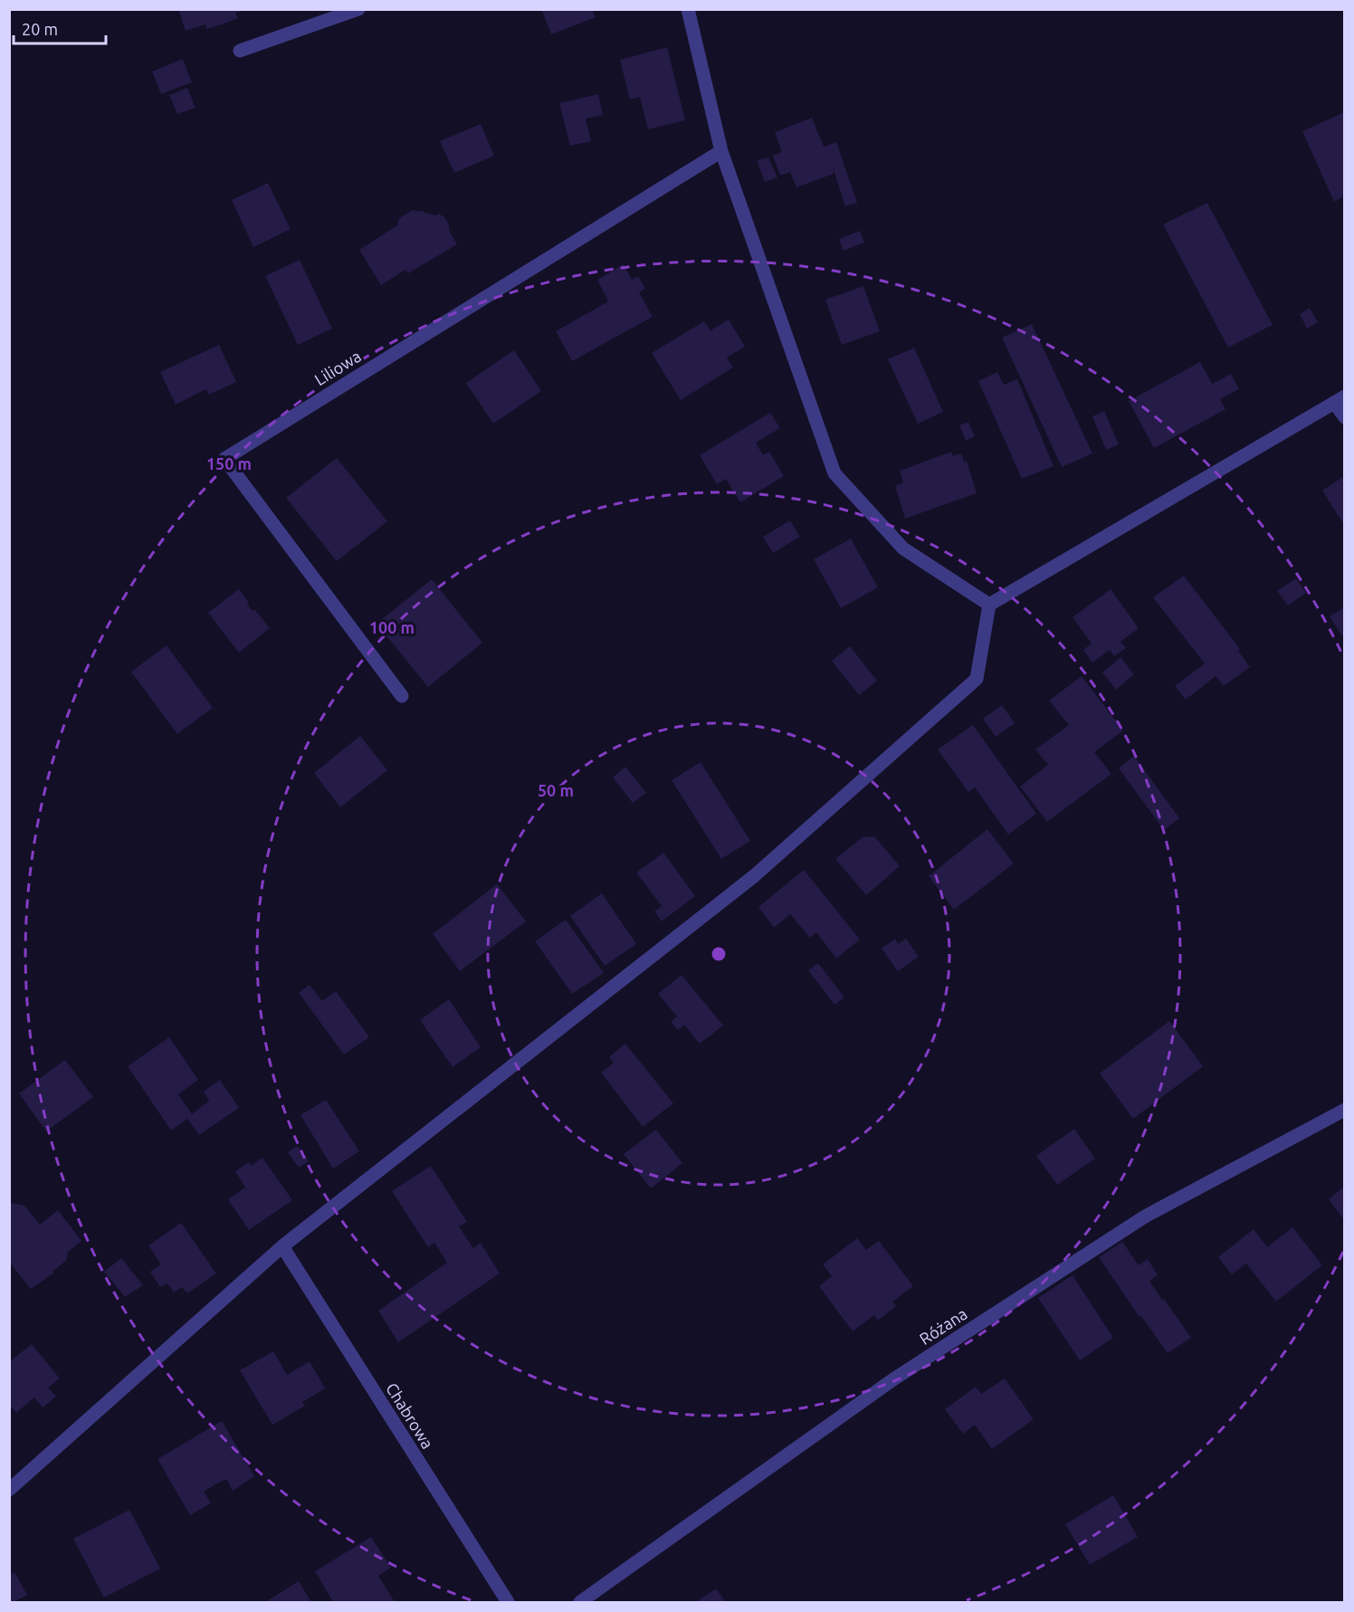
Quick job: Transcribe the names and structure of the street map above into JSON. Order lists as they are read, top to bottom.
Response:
{
  "streets": {
    "street": ["Liliowa", "Różana", "Chabrowa"]
  },
  "scale_bar": "20 m",
  "rings": ["150 m", "100 m", "50 m"]
}
